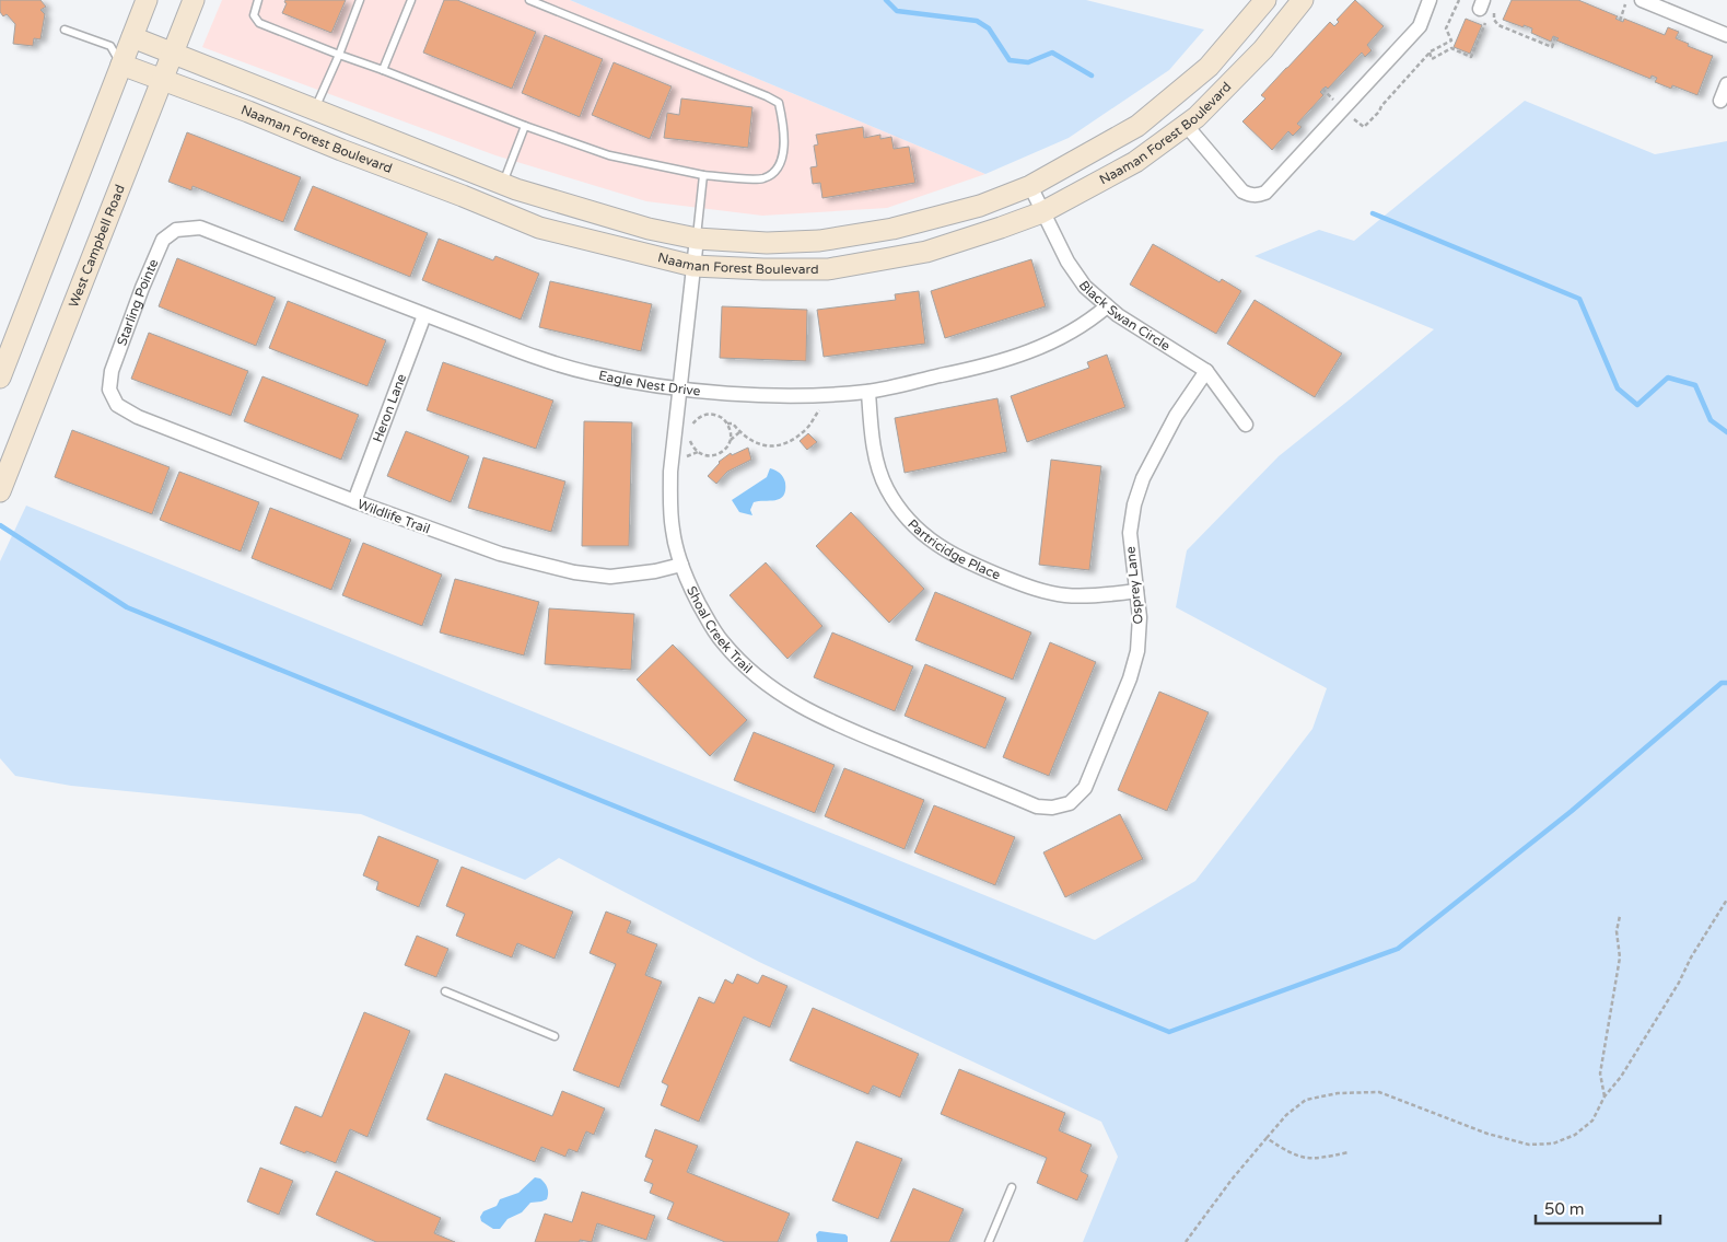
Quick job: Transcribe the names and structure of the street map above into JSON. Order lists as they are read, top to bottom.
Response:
{
  "streets": {
    "street": [
      "Naaman Forest Boulevard",
      "West Campbell Road",
      "Starling Pointe",
      "Black Swan Circle",
      "Eagle Nest Drive",
      "Heron Lane",
      "Wildlife Trail",
      "Partricidge Place",
      "Osprey Lane",
      "Shoal Creek Trail"
    ]
  },
  "crossings": [
    ["Naaman Forest Boulevard", "West Campbell Road"],
    ["Naaman Forest Boulevard", "Black Swan Circle"],
    ["Naaman Forest Boulevard", "Shoal Creek Trail"],
    ["Starling Pointe", "Eagle Nest Drive"],
    ["Starling Pointe", "Wildlife Trail"],
    ["Black Swan Circle", "Eagle Nest Drive"],
    ["Black Swan Circle", "Osprey Lane"],
    ["Eagle Nest Drive", "Heron Lane"],
    ["Eagle Nest Drive", "Partricidge Place"],
    ["Eagle Nest Drive", "Shoal Creek Trail"],
    ["Heron Lane", "Wildlife Trail"],
    ["Wildlife Trail", "Shoal Creek Trail"],
    ["Partricidge Place", "Osprey Lane"],
    ["Osprey Lane", "Shoal Creek Trail"]
  ],
  "scale_bar": "50 m"
}
